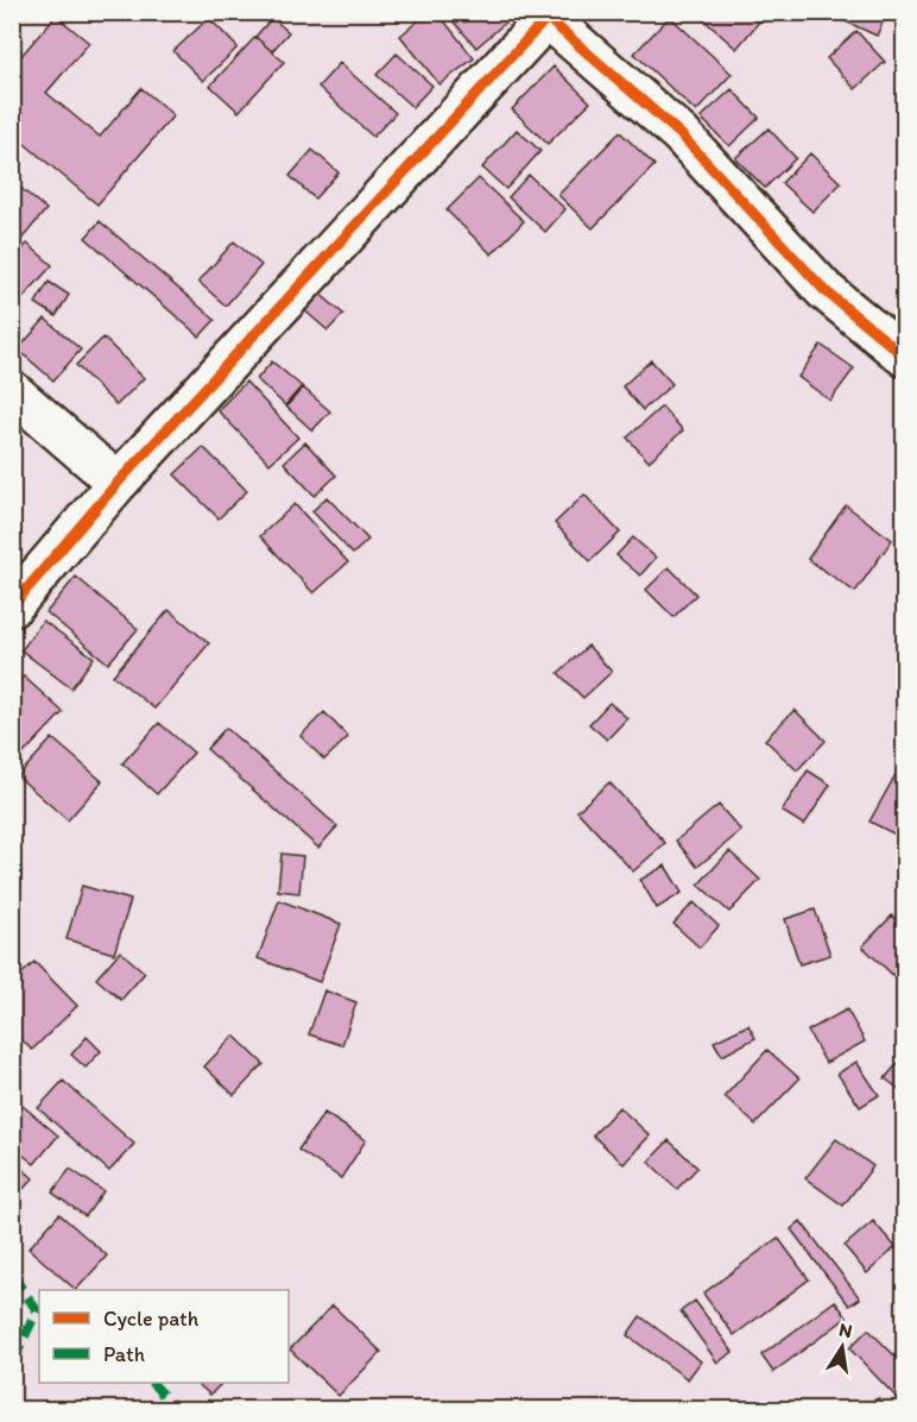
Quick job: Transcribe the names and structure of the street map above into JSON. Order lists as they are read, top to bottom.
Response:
{
  "legend": ["Cycle path", "Path"],
  "north": "top"
}
